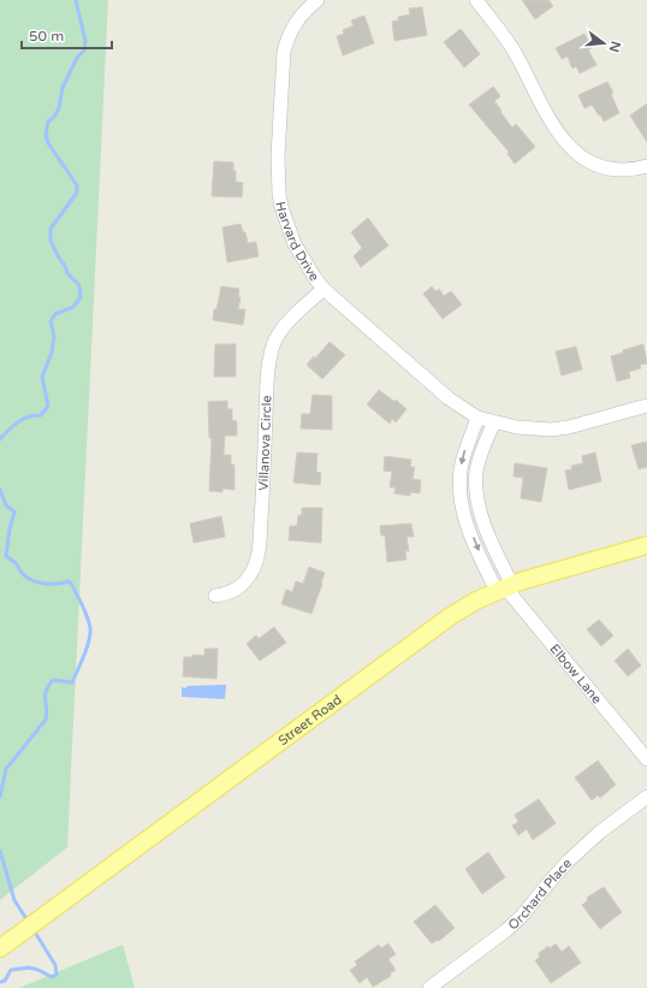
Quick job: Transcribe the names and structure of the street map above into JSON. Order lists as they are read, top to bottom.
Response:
{
  "streets": {
    "main road": ["Street Road"],
    "street": [
      "Harvard Drive",
      "Villanova Circle",
      "Elbow Lane",
      "Orchard Place"
    ]
  },
  "crossings": [
    ["Harvard Drive", "Villanova Circle"],
    ["Elbow Lane", "Street Road"]
  ],
  "scale_bar": "50 m",
  "north": "right"
}
